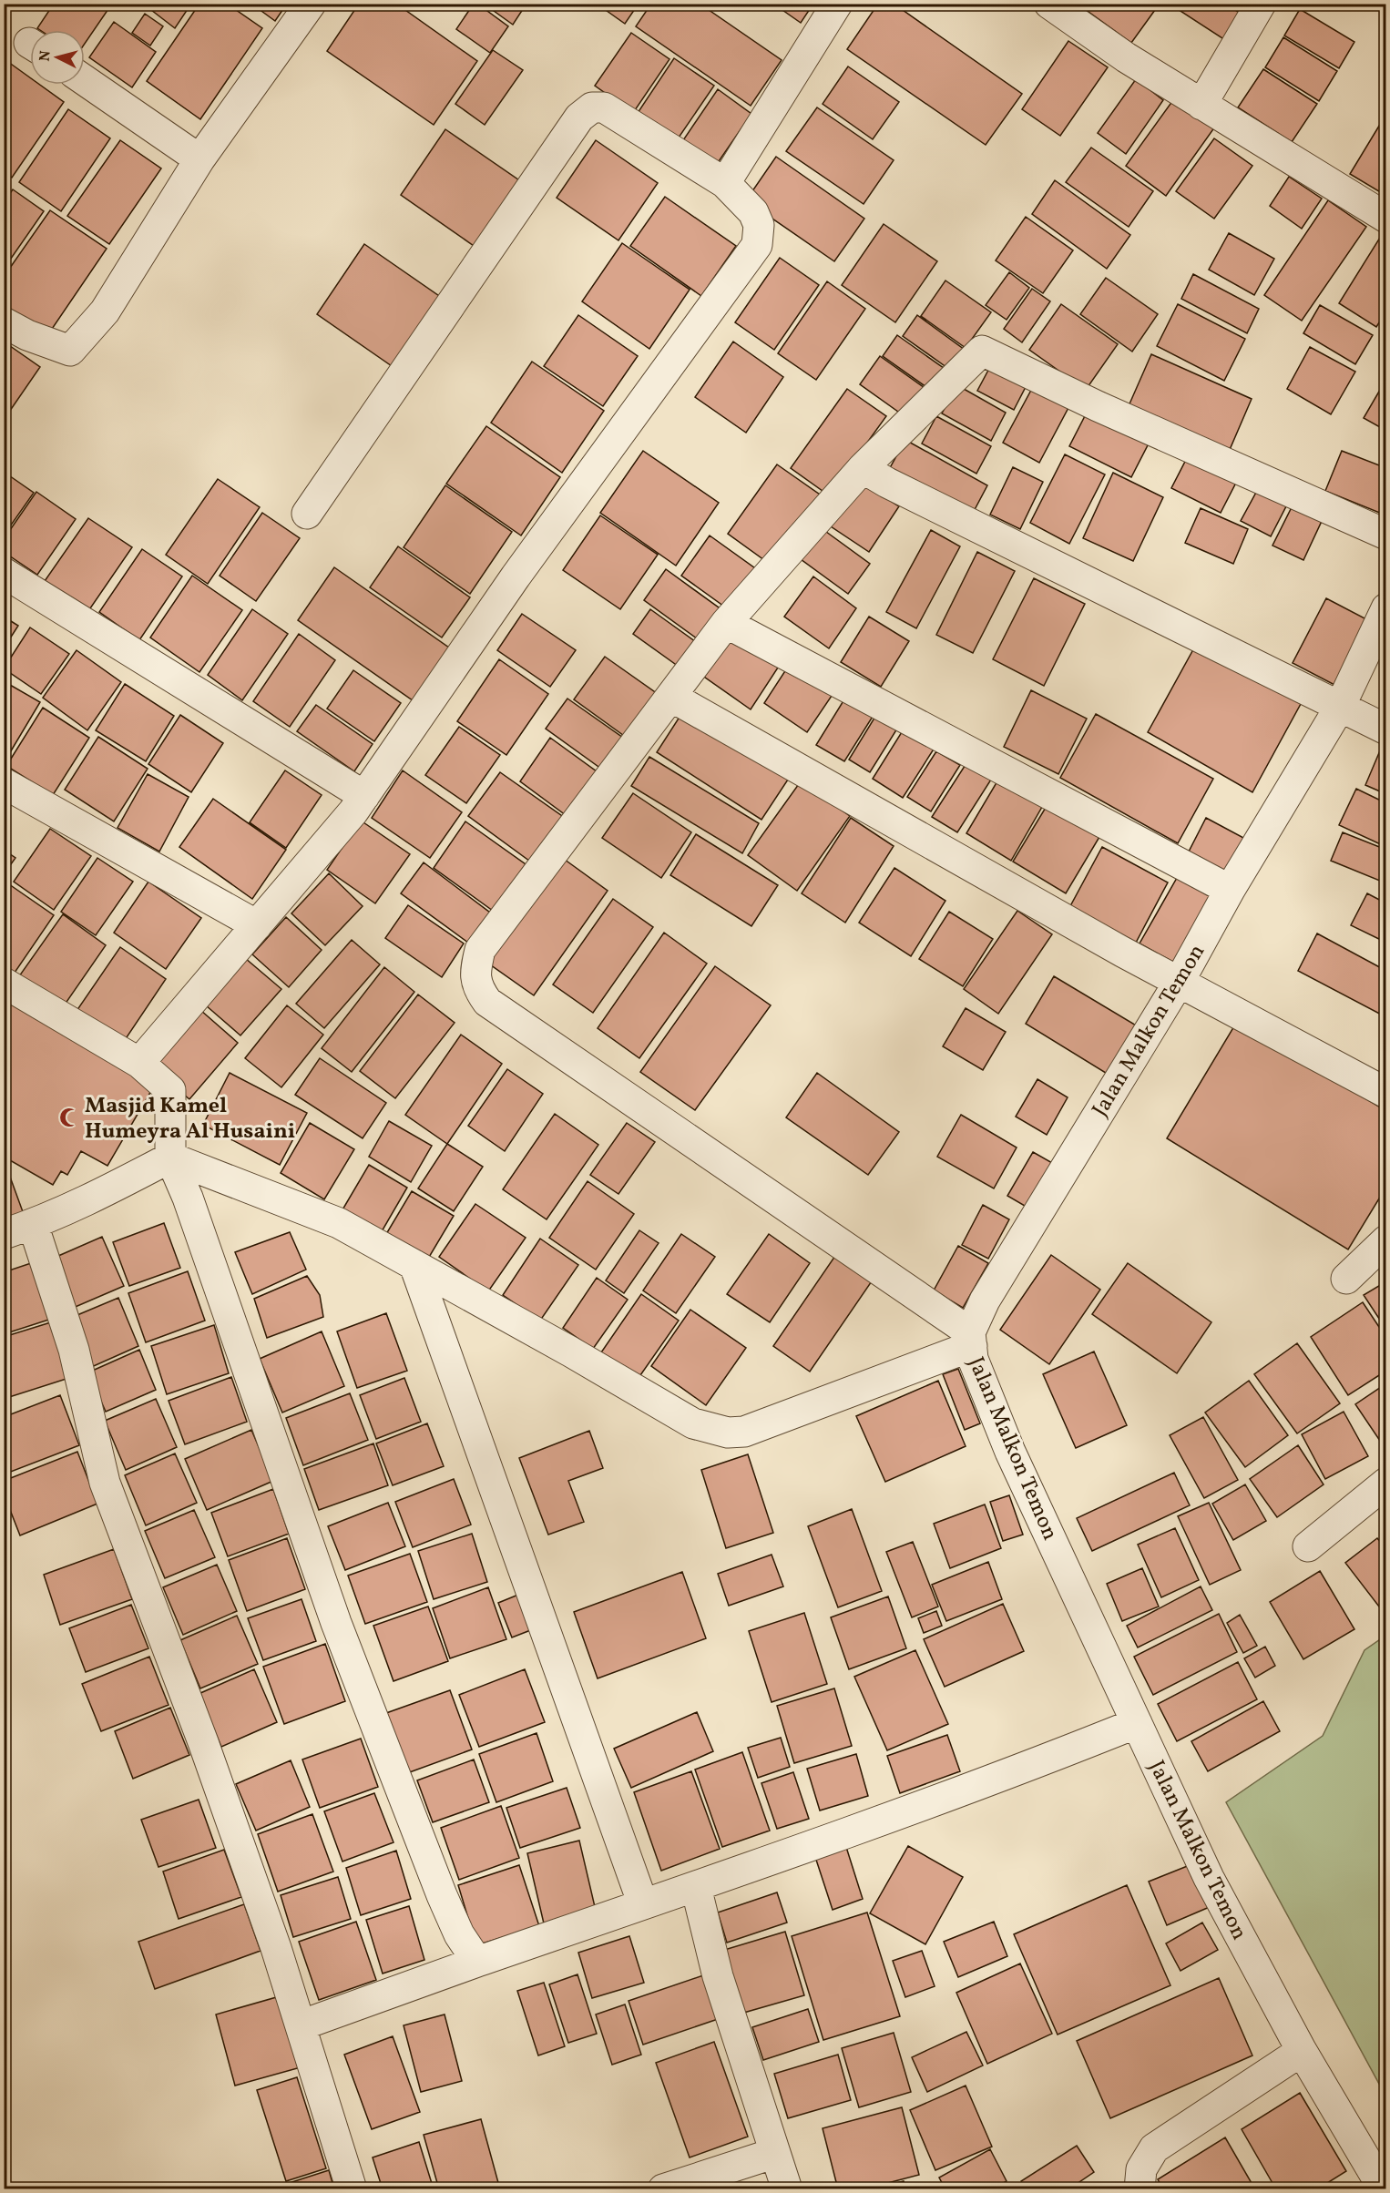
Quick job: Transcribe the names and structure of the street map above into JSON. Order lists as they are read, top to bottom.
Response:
{
  "streets": {
    "street": ["Jalan Malkon Temon"]
  },
  "places": {
    "mosque": ["Masjid Kamel Humeyra Al Husaini"]
  },
  "north": "left"
}
